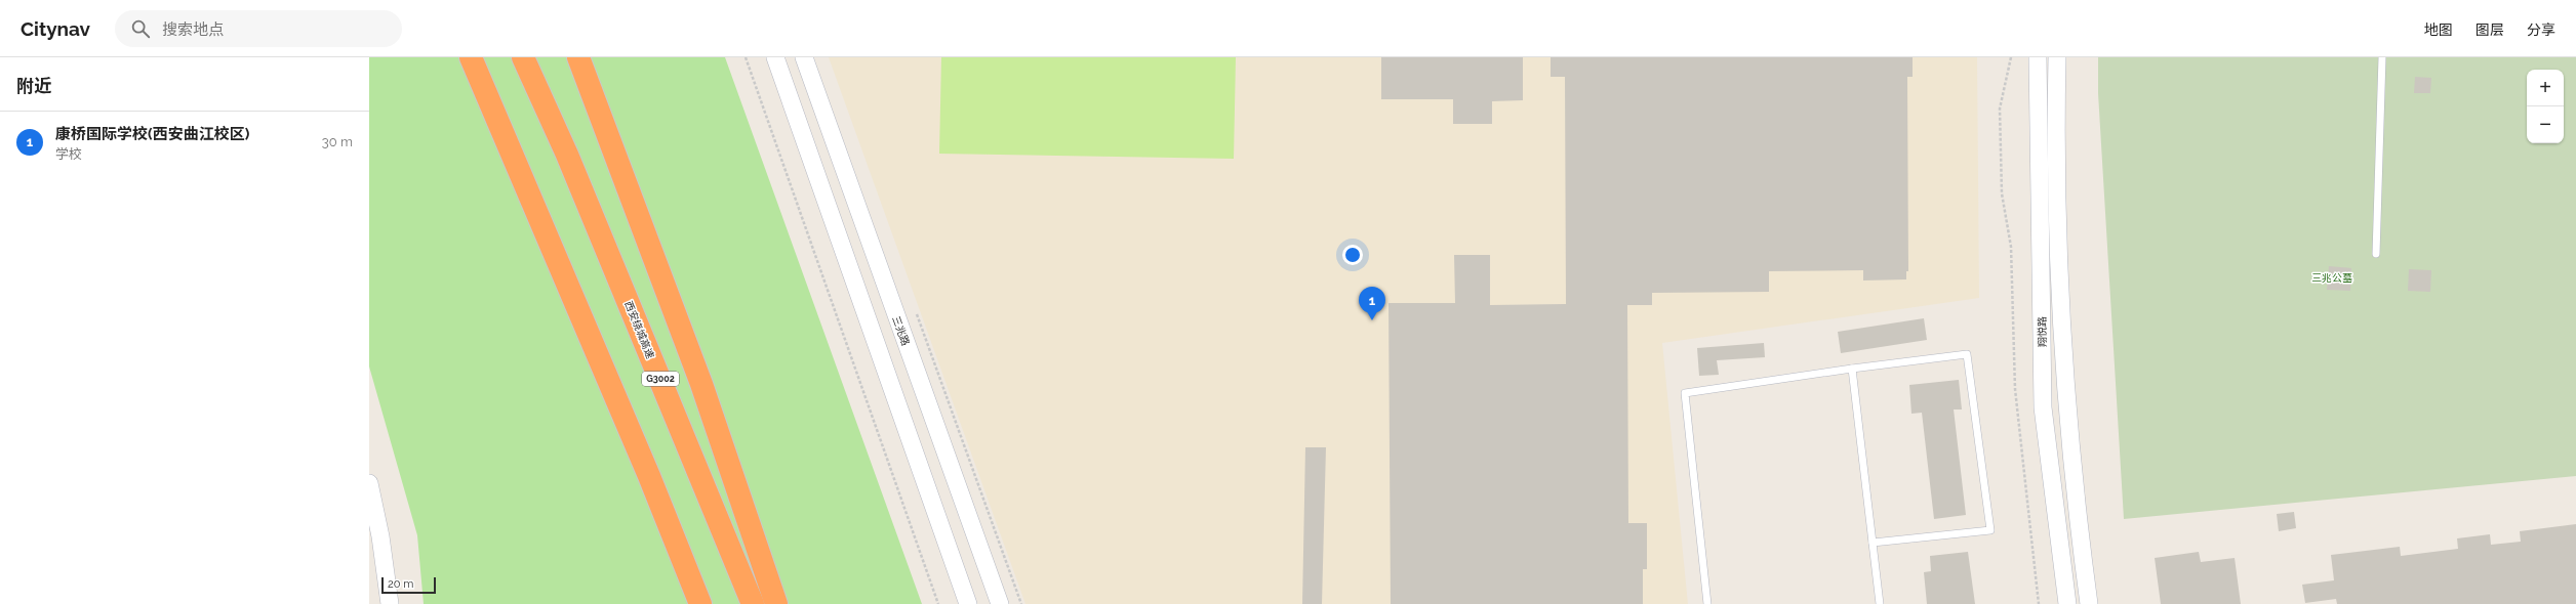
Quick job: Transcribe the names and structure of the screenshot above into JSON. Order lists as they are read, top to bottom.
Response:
{
  "streets": {
    "highway": ["西安绕城高速", "G3002"],
    "street": ["三兆路", "翔悦路"]
  },
  "parks": ["三兆公墓"],
  "scale_bar": "20 m",
  "page": {
    "header": "Citynav",
    "search": "搜索地点",
    "nav": ["地图", "图层", "分享"],
    "heading": "附近",
    "map_buttons": ["+", "−"],
    "list": [
      {
        "mark": "1",
        "name": "康桥国际学校(西安曲江校区)",
        "note": "学校",
        "value": "30 m"
      }
    ],
    "pins": "1",
    "scale": "20 m"
  }
}
